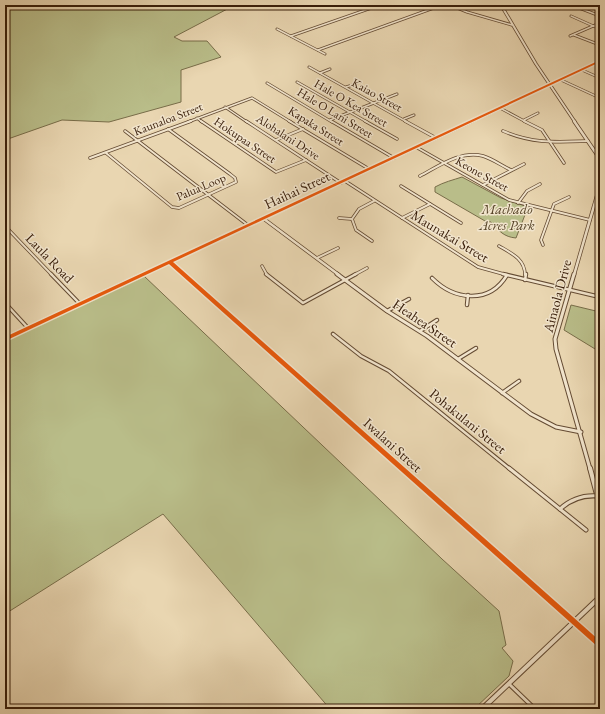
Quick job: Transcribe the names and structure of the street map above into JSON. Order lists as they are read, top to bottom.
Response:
{
  "streets": {
    "street": [
      "Kaiao Street",
      "Hale O Kea Street",
      "Hale O Lani Street",
      "Kaunaloa Street",
      "Kapaka Street",
      "Alohalani Drive",
      "Hokupaa Street",
      "Keone Street",
      "Palua Loop",
      "Haihai Street",
      "Maunakai Street",
      "Laula Road",
      "Ainaola Drive",
      "Heahea Street",
      "Pohakulani Street",
      "Iwalani Street"
    ]
  },
  "crossings": [
    ["Kaiao Street", "Haihai Street"],
    ["Hale O Lani Street", "Haihai Street"],
    ["Kaunaloa Street", "Kapaka Street"],
    ["Kaunaloa Street", "Alohalani Drive"],
    ["Kaunaloa Street", "Hokupaa Street"],
    ["Kaunaloa Street", "Palua Loop"],
    ["Kapaka Street", "Haihai Street"],
    ["Alohalani Drive", "Hokupaa Street"],
    ["Alohalani Drive", "Haihai Street"],
    ["Keone Street", "Haihai Street"],
    ["Keone Street", "Ainaola Drive"],
    ["Haihai Street", "Maunakai Street"],
    ["Haihai Street", "Laula Road"],
    ["Haihai Street", "Heahea Street"],
    ["Haihai Street", "Iwalani Street"],
    ["Maunakai Street", "Ainaola Drive"],
    ["Ainaola Drive", "Heahea Street"]
  ],
  "parks": ["Machado Acres Park"]
}
